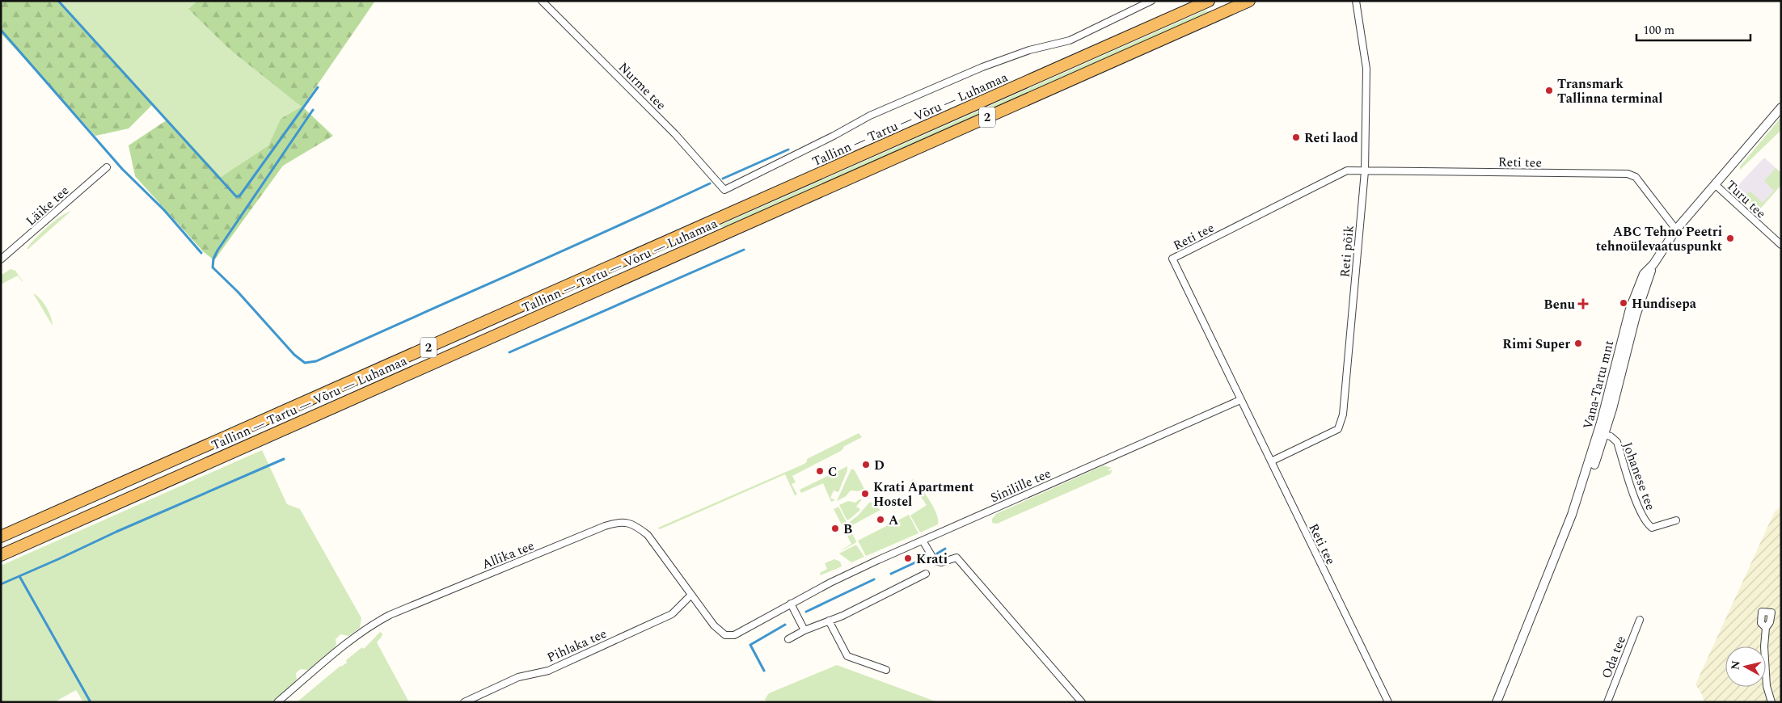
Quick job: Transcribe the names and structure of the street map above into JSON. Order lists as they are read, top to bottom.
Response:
{
  "streets": {
    "highway": ["2", "Tallinn — Tartu — Võru — Luhamaa"],
    "street": [
      "Nurme tee",
      "Reti tee",
      "Turu tee",
      "Läike tee",
      "Reti põik",
      "Vana-Tartu mnt",
      "Johanese tee",
      "Sinilille tee",
      "Allika tee",
      "Pihlaka tee",
      "Oda tee"
    ]
  },
  "crossings": [
    ["Reti tee", "Reti põik"],
    ["Reti tee", "Vana-Tartu mnt"],
    ["Reti tee", "Sinilille tee"],
    ["Turu tee", "Vana-Tartu mnt"],
    ["Vana-Tartu mnt", "Johanese tee"],
    ["Sinilille tee", "Allika tee"],
    ["Allika tee", "Pihlaka tee"]
  ],
  "places": {
    "other": [
      "Transmark Tallinna terminal",
      "Reti laod",
      "ABC Tehno Peetri tehnoülevaatuspunkt",
      "Hundisepa",
      "Rimi Super",
      "D",
      "C",
      "Krati Apartment Hostel",
      "A",
      "B",
      "Krati"
    ],
    "health": ["Benu"]
  },
  "scale_bar": "100 m",
  "north": "left"
}
